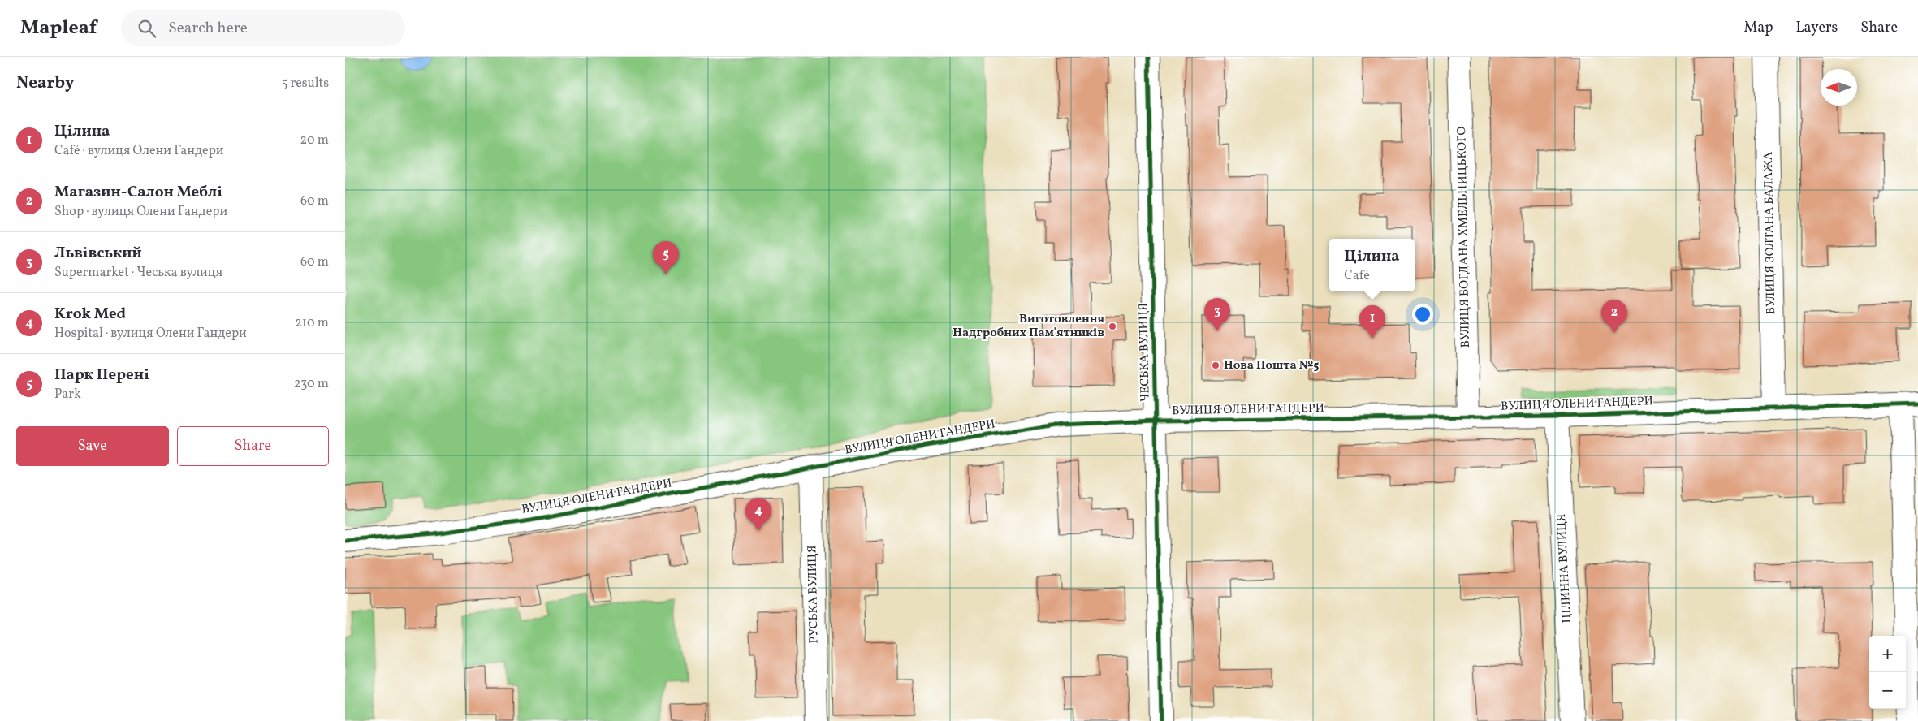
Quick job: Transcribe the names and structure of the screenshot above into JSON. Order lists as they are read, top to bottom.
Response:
{
  "streets": {
    "street": [
      "ВУЛИЦЯ ЗОЛТАНА БАЛАЖА",
      "ВУЛИЦЯ БОГДАНА ХМЕЛЬНИЦЬКОГО",
      "ЧЕСЬКА ВУЛИЦЯ",
      "ВУЛИЦЯ ОЛЕНИ ГАНДЕРИ",
      "ЦІЛИННА ВУЛИЦЯ",
      "РУСЬКА ВУЛИЦЯ"
    ]
  },
  "crossings": [
    ["ВУЛИЦЯ ЗОЛТАНА БАЛАЖА", "ВУЛИЦЯ ОЛЕНИ ГАНДЕРИ"],
    ["ВУЛИЦЯ БОГДАНА ХМЕЛЬНИЦЬКОГО", "ВУЛИЦЯ ОЛЕНИ ГАНДЕРИ"],
    ["ЧЕСЬКА ВУЛИЦЯ", "ВУЛИЦЯ ОЛЕНИ ГАНДЕРИ"],
    ["ВУЛИЦЯ ОЛЕНИ ГАНДЕРИ", "ЦІЛИННА ВУЛИЦЯ"],
    ["ВУЛИЦЯ ОЛЕНИ ГАНДЕРИ", "РУСЬКА ВУЛИЦЯ"]
  ],
  "places": ["Виготовлення Надгробних Пам'ятників", "Нова Пошта №5"],
  "north": "left",
  "page": {
    "header": "Mapleaf",
    "search": "Search here",
    "nav": ["Map", "Layers", "Share"],
    "heading": ["Nearby", "5 results"],
    "list": [
      {
        "mark": "1",
        "name": "Цілина",
        "note": "Café · вулиця Олени Гандери",
        "value": "20 m"
      },
      {
        "mark": "2",
        "name": "Магазин-Салон Меблі",
        "note": "Shop · вулиця Олени Гандери",
        "value": "60 m"
      },
      {
        "mark": "3",
        "name": "Львівський",
        "note": "Supermarket · Чеська вулиця",
        "value": "60 m"
      },
      {
        "mark": "4",
        "name": "Krok Med",
        "note": "Hospital · вулиця Олени Гандери",
        "value": "210 m"
      },
      {
        "mark": "5",
        "name": "Парк Перені",
        "note": "Park",
        "value": "230 m"
      }
    ],
    "popup": ["Цілина", "Café"],
    "pins": [
      "5",
      "3",
      "2",
      "1",
      "4"
    ],
    "buttons": ["Save", "Share"],
    "map_buttons": ["+", "−"]
  }
}
